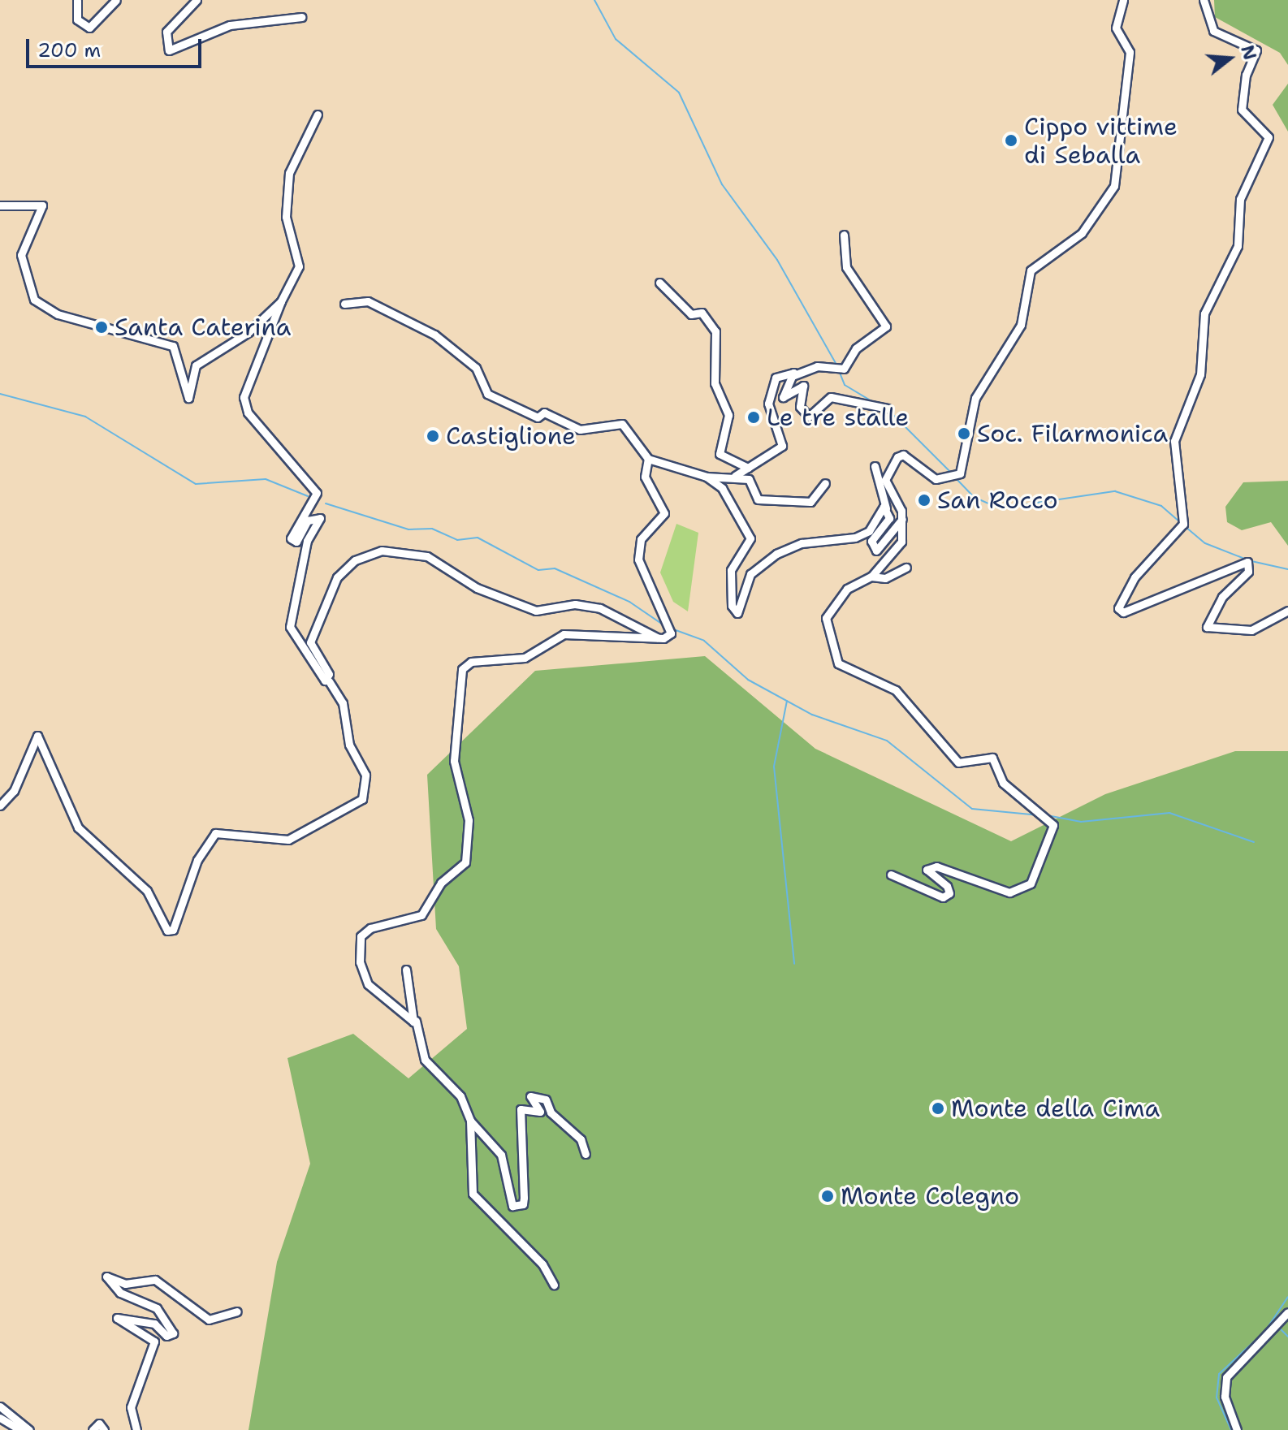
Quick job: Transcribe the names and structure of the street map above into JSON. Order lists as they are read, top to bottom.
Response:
{
  "places": [
    "Cippo vittime di Seballa",
    "Santa Caterina",
    "Le tre stalle",
    "Soc. Filarmonica",
    "Castiglione",
    "San Rocco",
    "Monte della Cima",
    "Monte Colegno"
  ],
  "scale_bar": "200 m",
  "north": "right"
}
